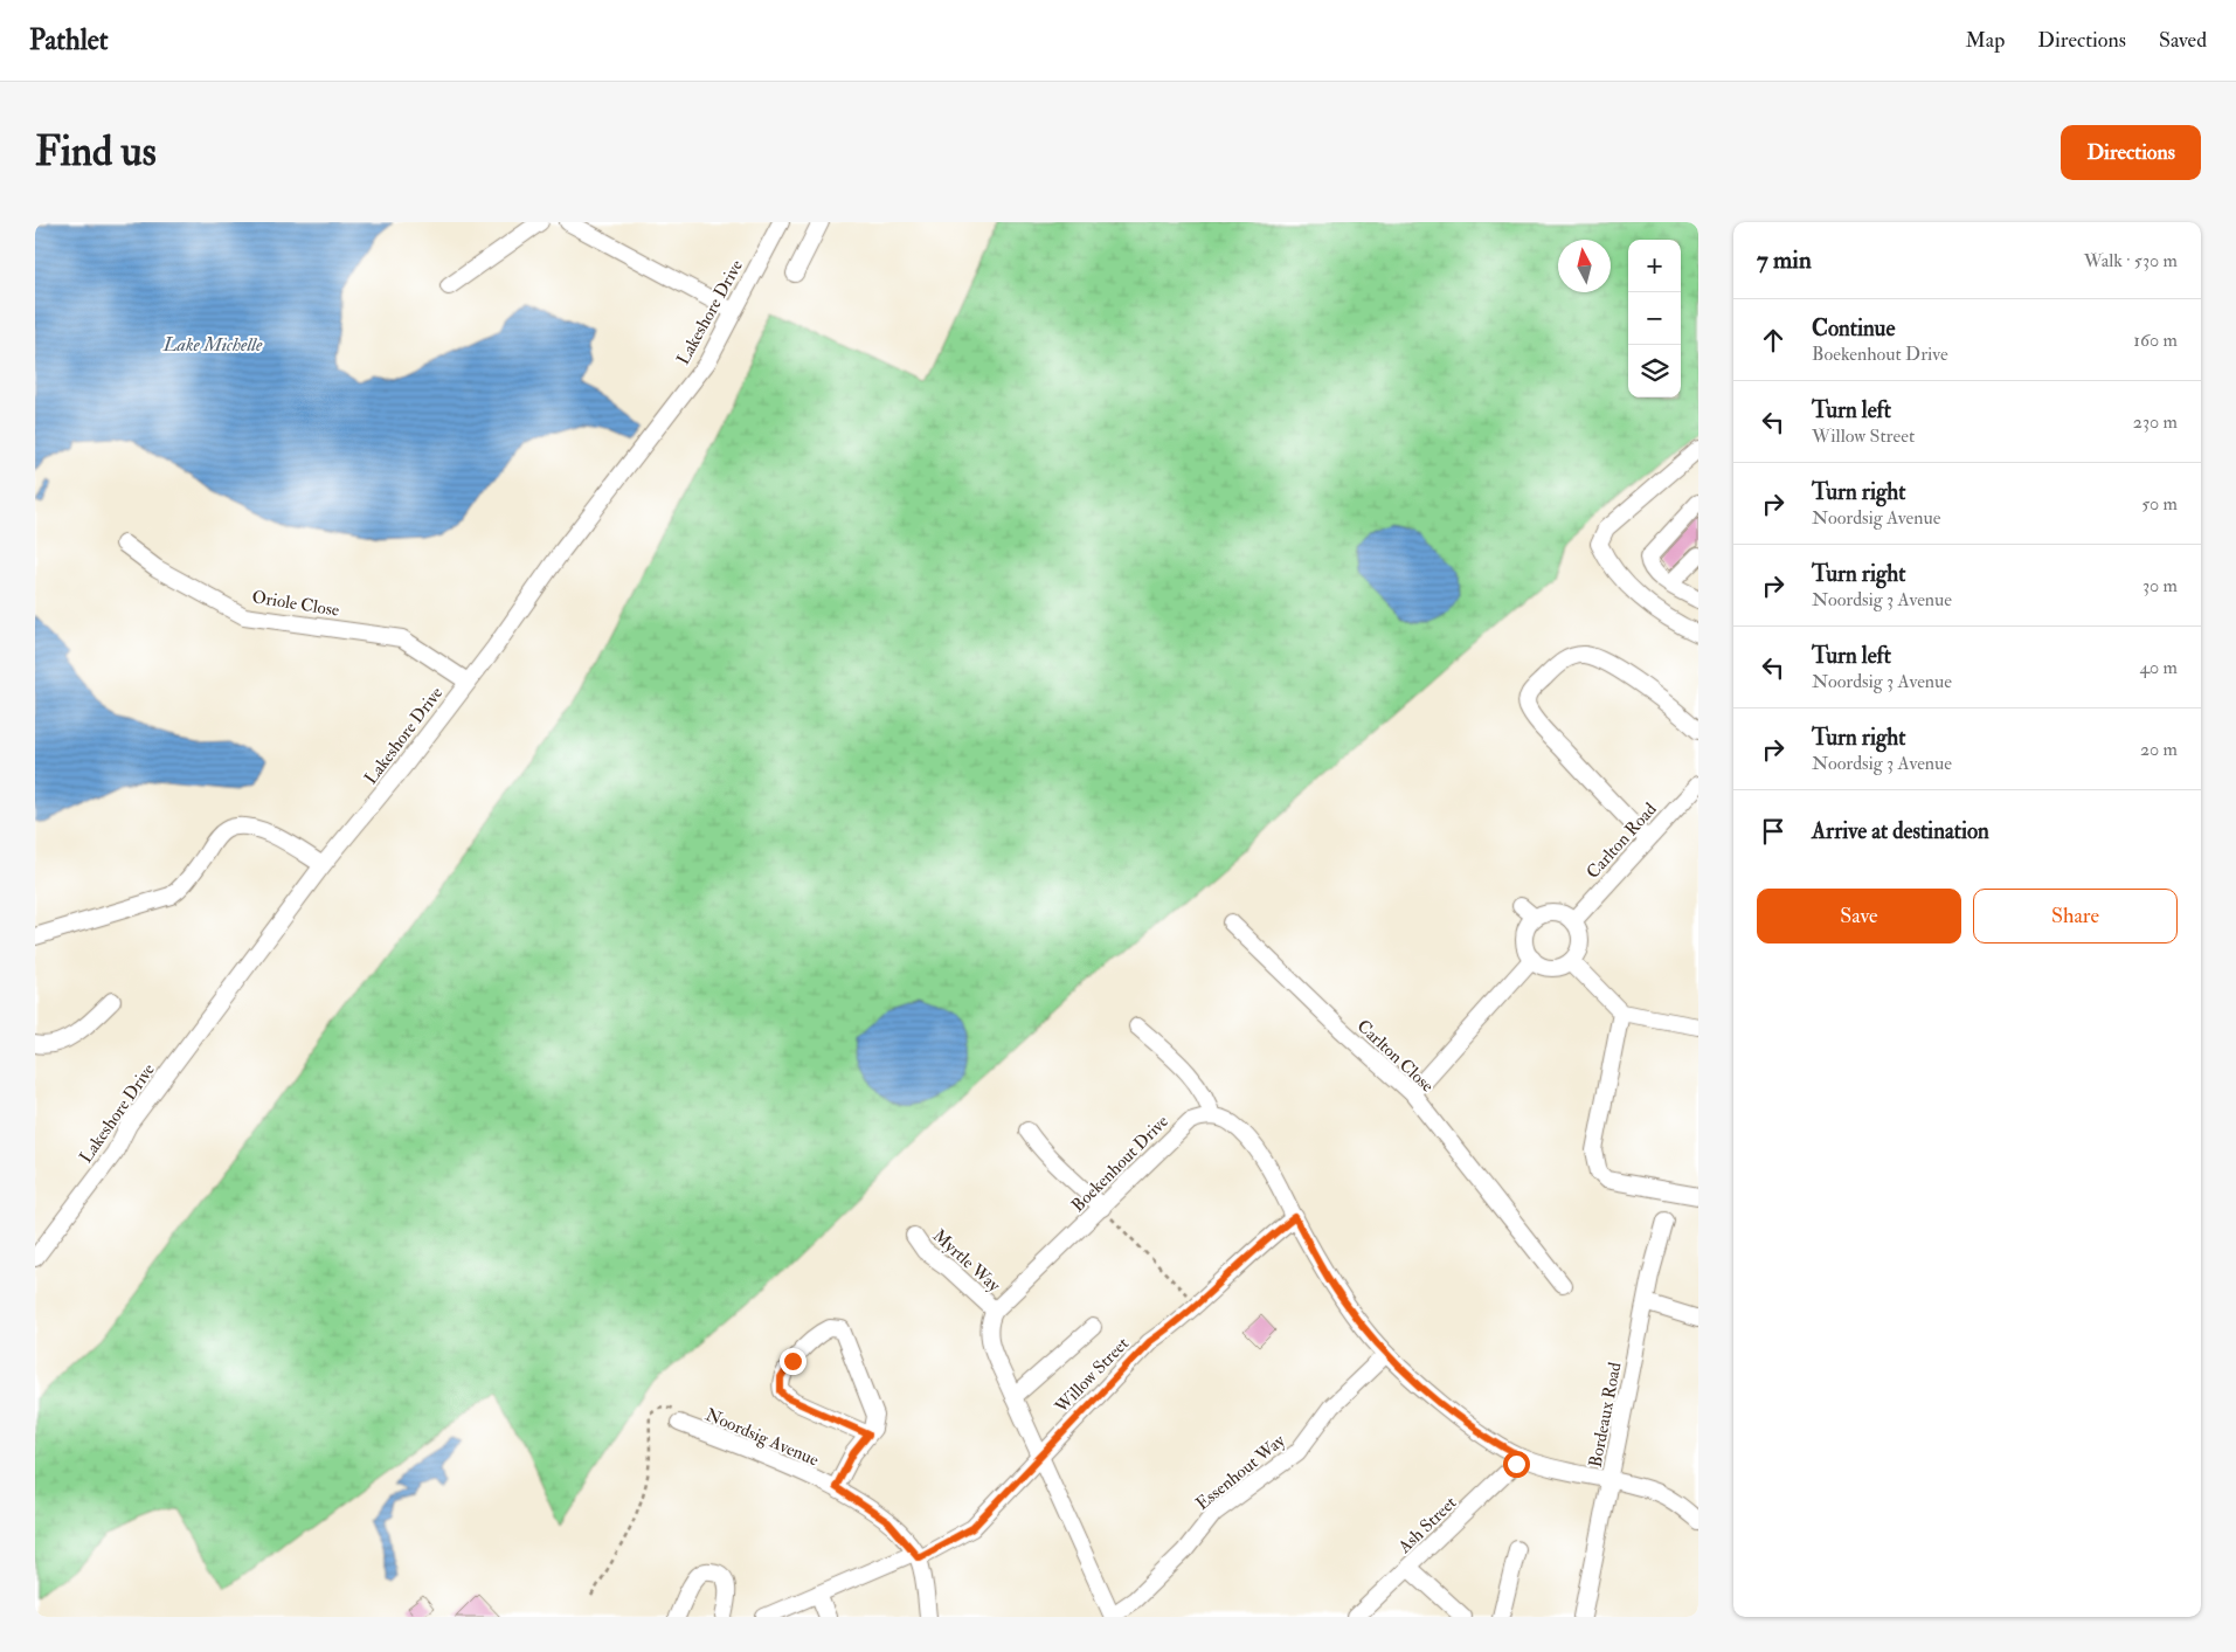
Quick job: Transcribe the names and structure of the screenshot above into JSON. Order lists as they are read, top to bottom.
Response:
{
  "streets": {
    "street": [
      "Lakeshore Drive",
      "Oriole Close",
      "Carlton Road",
      "Carlton Close",
      "Boekenhout Drive",
      "Myrtle Way",
      "Willow Street",
      "Bordeaux Road",
      "Noordsig Avenue",
      "Essenhout Way",
      "Ash Street"
    ]
  },
  "crossings": [
    ["Lakeshore Drive", "Oriole Close"],
    ["Boekenhout Drive", "Myrtle Way"],
    ["Willow Street", "Noordsig Avenue"]
  ],
  "water": ["Lake Michelle"],
  "north": "top",
  "page": {
    "header": "Pathlet",
    "nav": ["Map", "Directions", "Saved"],
    "buttons": [
      "Directions",
      ["Save", "Share"]
    ],
    "title": "Find us",
    "heading": ["7 min", "Walk · 530 m"],
    "map_buttons": ["+", "−"],
    "list": [
      ["Continue", "Boekenhout Drive", "160 m"],
      ["Turn left", "Willow Street", "230 m"],
      ["Turn right", "Noordsig Avenue", "50 m"],
      ["Turn right", "Noordsig 3 Avenue", "30 m"],
      ["Turn left", "Noordsig 3 Avenue", "40 m"],
      ["Turn right", "Noordsig 3 Avenue", "20 m"],
      "Arrive at destination"
    ]
  }
}
